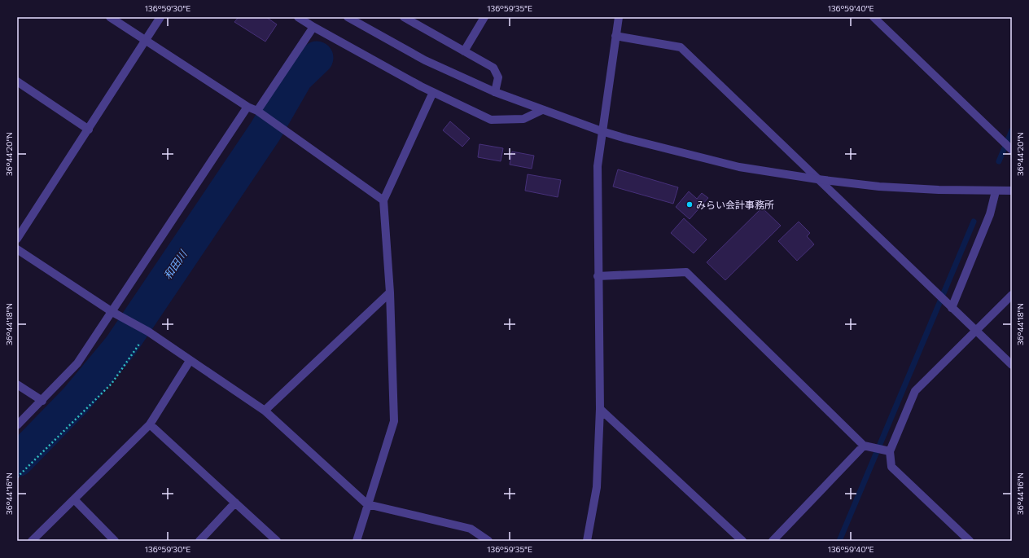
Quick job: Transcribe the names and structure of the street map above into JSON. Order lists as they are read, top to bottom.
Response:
{
  "water": ["和田川"],
  "places": ["みらい会計事務所"],
  "coordinates": [
    "136°59'30\"E",
    "136°59'35\"E",
    "136°59'40\"E",
    "36°44'20\"N",
    "36°44'18\"N",
    "36°44'16\"N"
  ]
}
